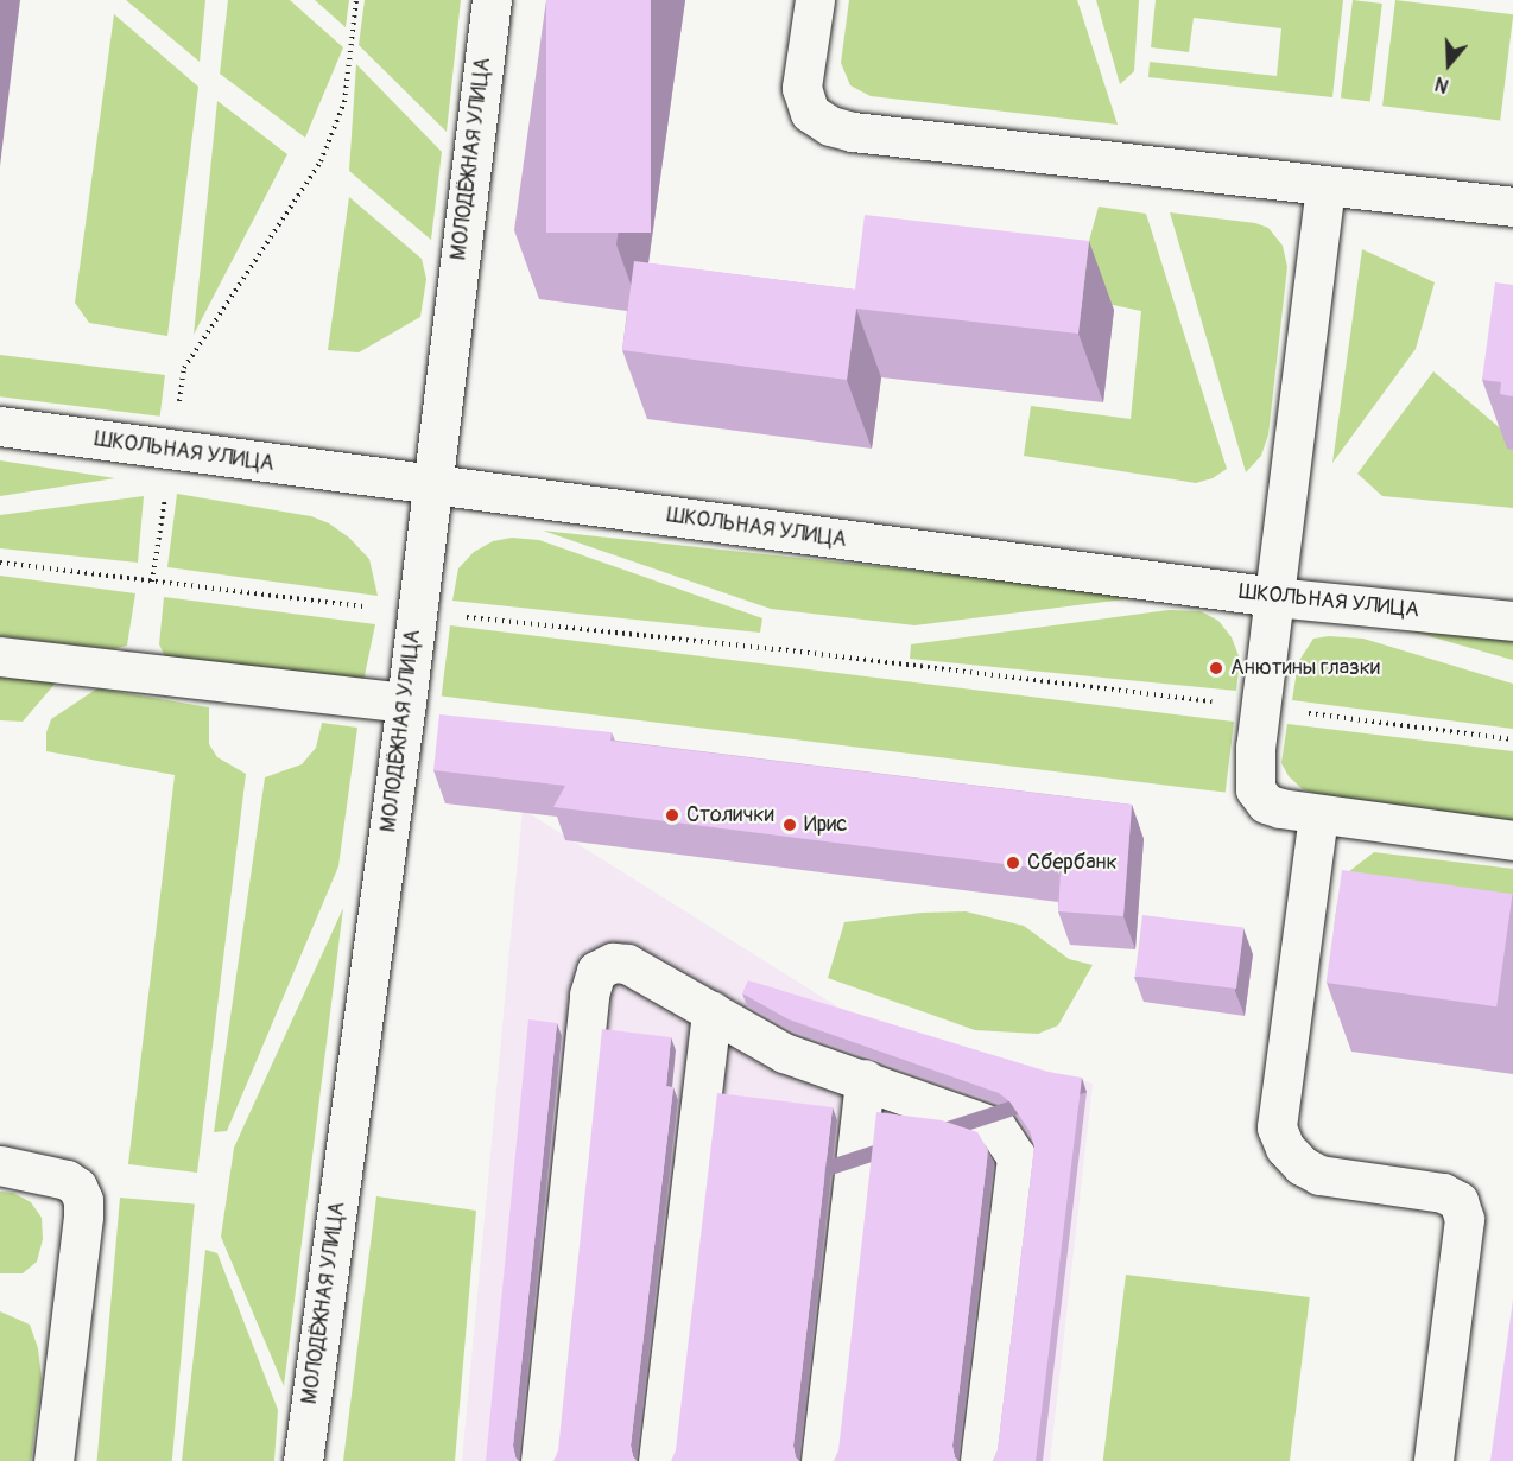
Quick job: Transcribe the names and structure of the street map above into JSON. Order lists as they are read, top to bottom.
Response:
{
  "streets": {
    "street": ["МОЛОДЁЖНАЯ УЛИЦА", "ШКОЛЬНАЯ УЛИЦА"]
  },
  "crossings": [
    ["МОЛОДЁЖНАЯ УЛИЦА", "ШКОЛЬНАЯ УЛИЦА"]
  ],
  "places": [
    "Анютины глазки",
    "Столички",
    "Ирис",
    "Сбербанк"
  ],
  "north": "bottom"
}
